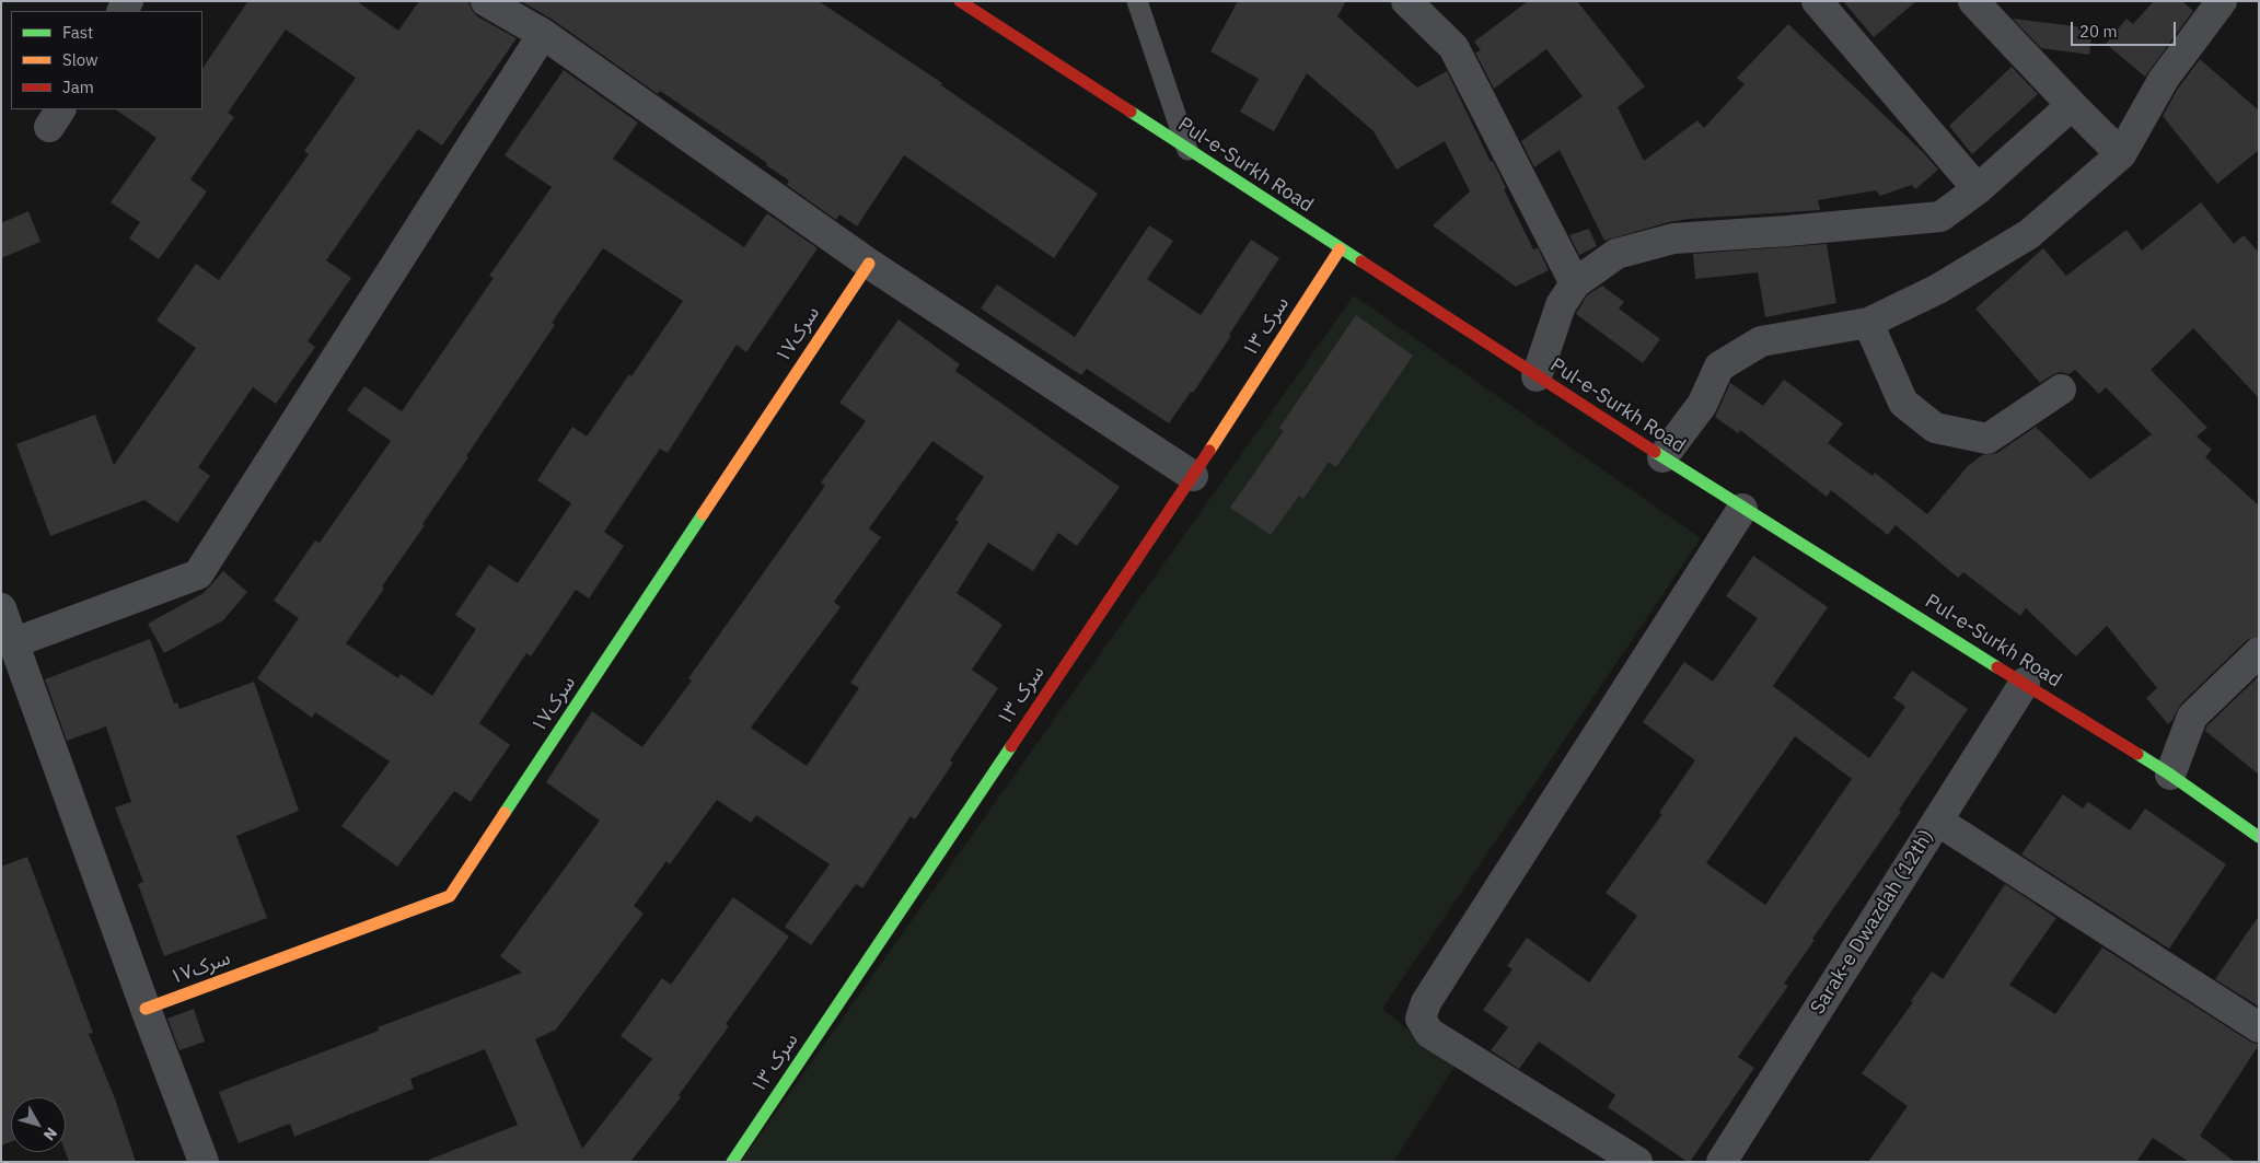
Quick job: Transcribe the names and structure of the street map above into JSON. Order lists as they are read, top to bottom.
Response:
{
  "streets": {
    "street": [
      "Pul-e-Surkh Road",
      "سرک ۱۳",
      "سرک۱۷",
      "Sarak-e Dwazdah (12th)"
    ]
  },
  "crossings": [
    ["Pul-e-Surkh Road", "سرک ۱۳"],
    ["Pul-e-Surkh Road", "Sarak-e Dwazdah (12th)"]
  ],
  "legend": ["Fast", "Slow", "Jam"],
  "scale_bar": "20 m",
  "north": "bottom right"
}
